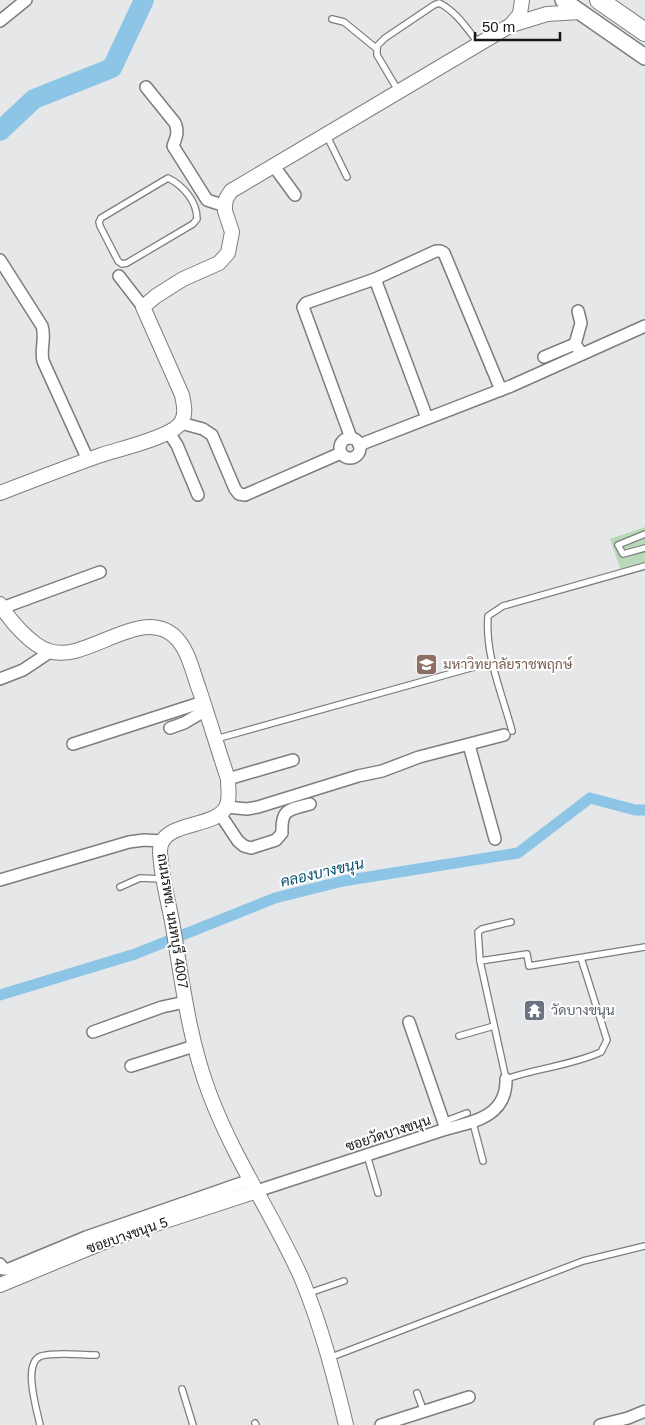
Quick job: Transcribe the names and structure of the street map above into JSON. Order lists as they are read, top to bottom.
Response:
{
  "streets": {
    "street": ["ถนนรพช. นนทบุรี 4007", "ซอยวัดบางขนุน", "ซอยบางขนุน 5"]
  },
  "crossings": [
    ["ถนนรพช. นนทบุรี 4007", "ซอยวัดบางขนุน"],
    ["ถนนรพช. นนทบุรี 4007", "ซอยบางขนุน 5"],
    ["ซอยวัดบางขนุน", "ซอยบางขนุน 5"]
  ],
  "water": ["คลองบางขนุน"],
  "places": {
    "school or university": ["มหาวิทยาลัยราชพฤกษ์"],
    "temple": ["วัดบางขนุน"]
  },
  "scale_bar": "50 m"
}
